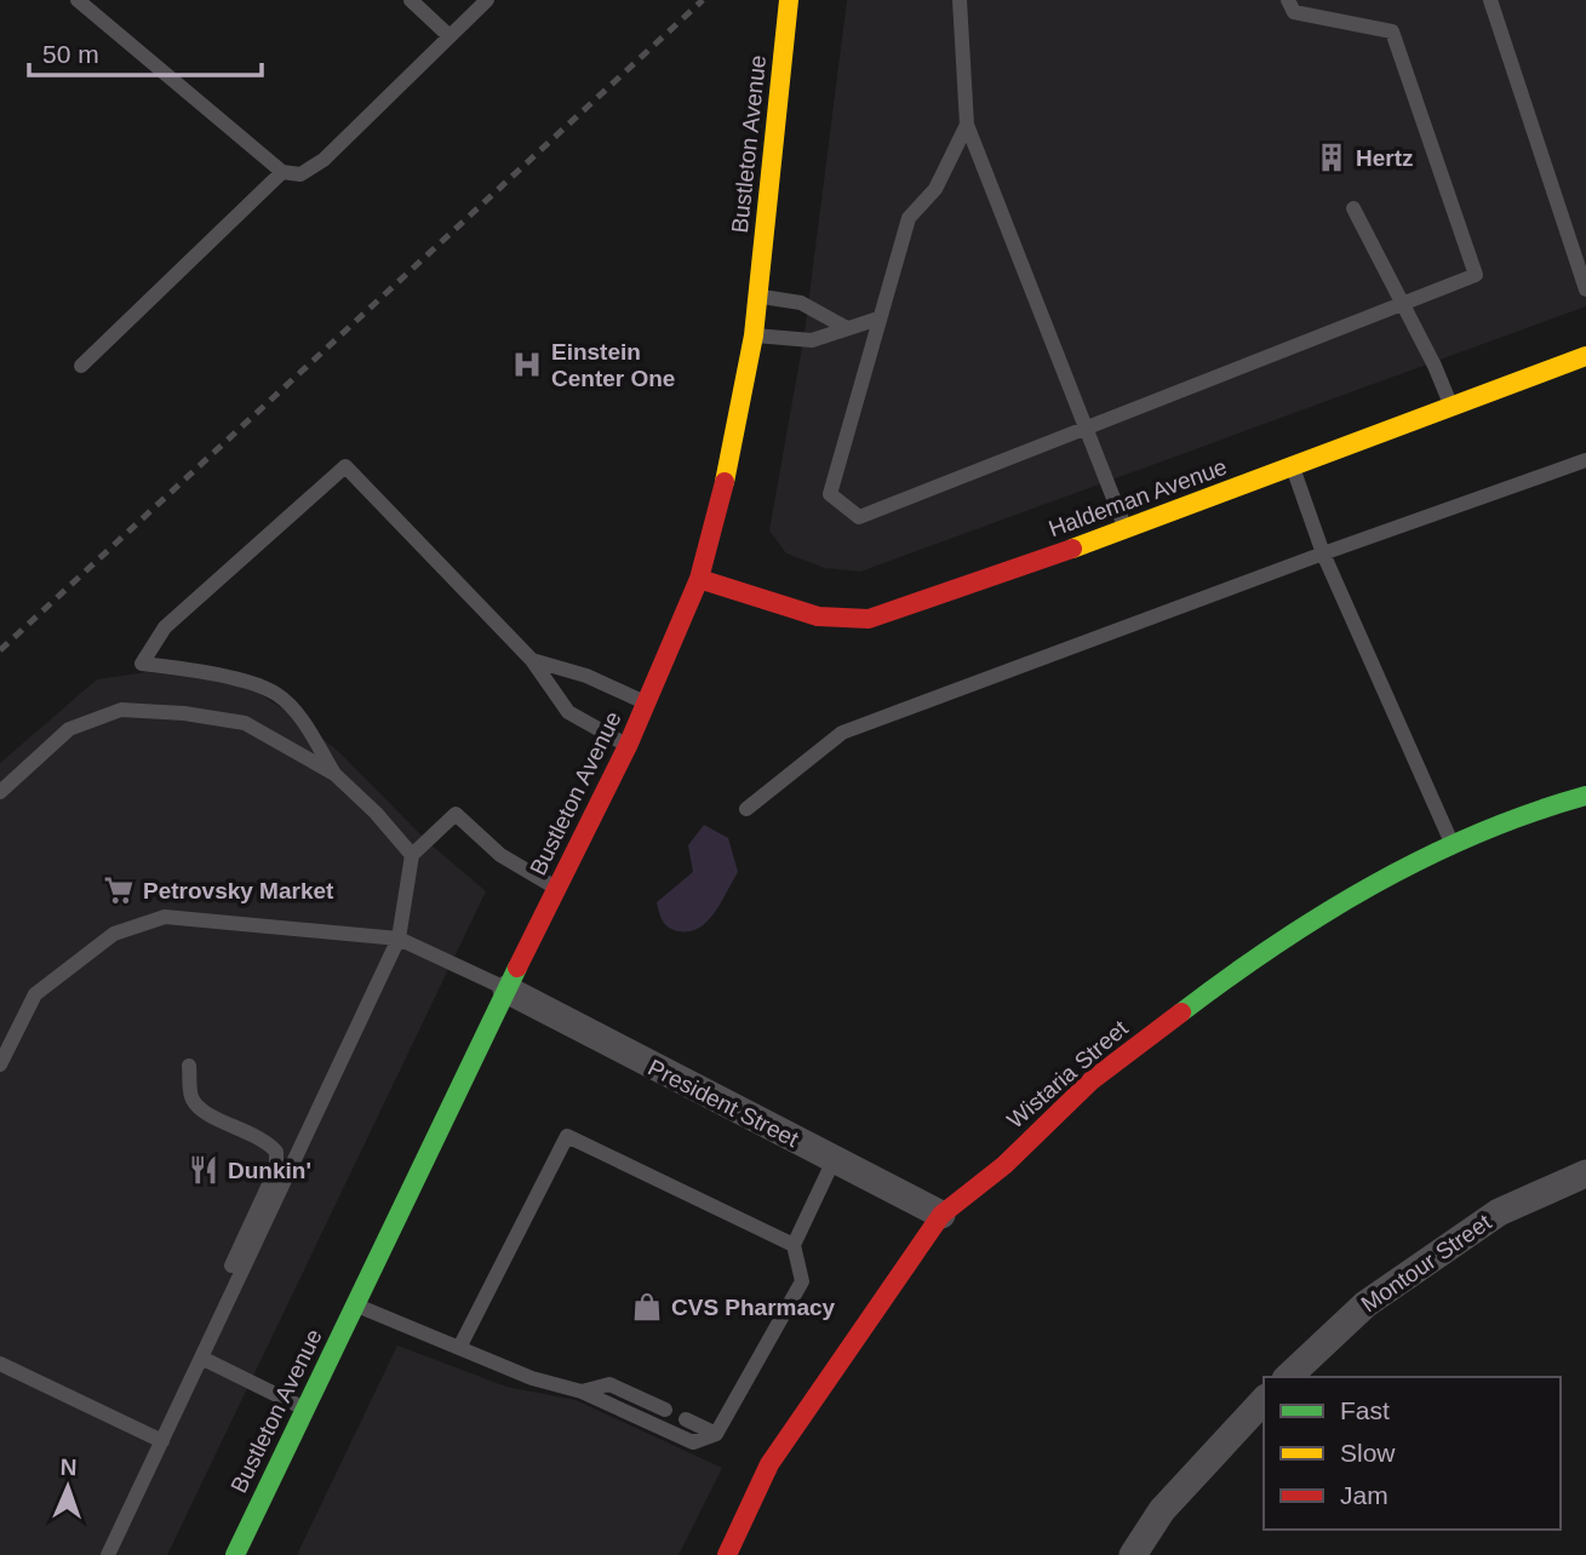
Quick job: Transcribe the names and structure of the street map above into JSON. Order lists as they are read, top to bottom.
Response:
{
  "streets": {
    "main road": ["Bustleton Avenue", "Haldeman Avenue", "Wistaria Street"],
    "street": ["President Street", "Montour Street"]
  },
  "crossings": [
    ["Bustleton Avenue", "Haldeman Avenue"],
    ["Bustleton Avenue", "President Street"],
    ["Wistaria Street", "President Street"]
  ],
  "places": {
    "building": ["Hertz"],
    "hospital": ["Einstein Center One"],
    "supermarket": ["Petrovsky Market"],
    "restaurant": ["Dunkin'"],
    "shop": ["CVS Pharmacy"]
  },
  "legend": ["Fast", "Slow", "Jam"],
  "scale_bar": "50 m",
  "north": "top"
}
